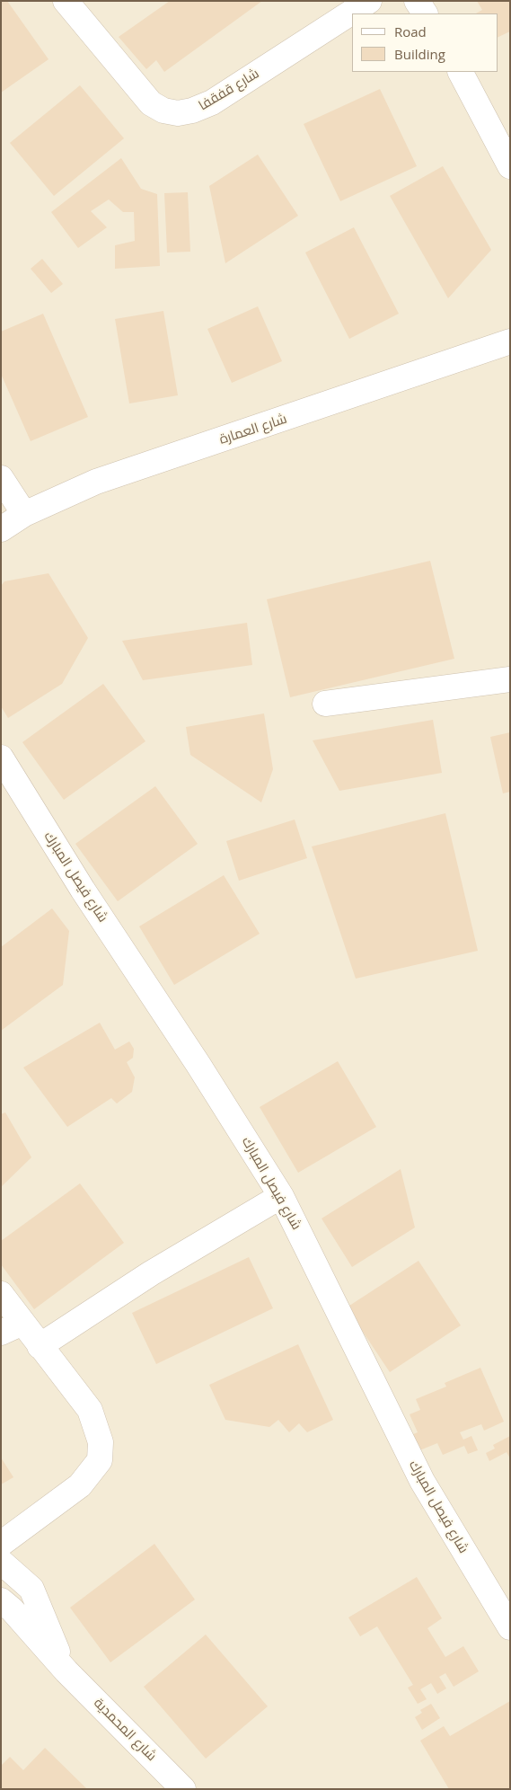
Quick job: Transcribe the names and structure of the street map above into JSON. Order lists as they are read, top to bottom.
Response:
{
  "streets": {
    "street": [
      "شارع قفقفا",
      "شارع العمارة",
      "شارع فيصل المبارك",
      "شارع المحمدية"
    ]
  },
  "legend": ["Road", "Building"]
}
